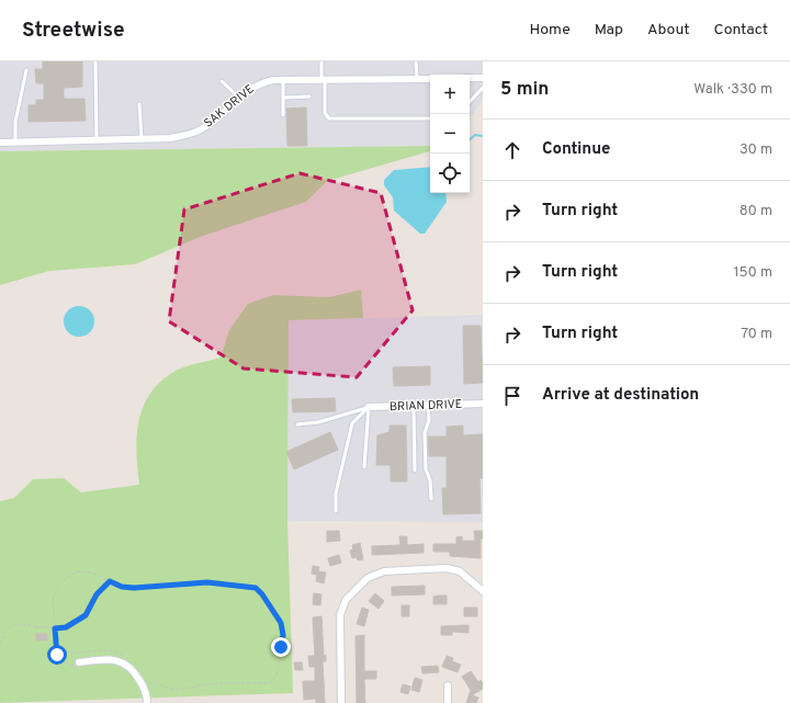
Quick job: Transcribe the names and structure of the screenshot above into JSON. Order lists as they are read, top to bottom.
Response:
{
  "streets": {
    "street": ["SAK DRIVE", "BRIAN DRIVE"]
  },
  "page": {
    "header": "Streetwise",
    "nav": [
      "Home",
      "Map",
      "About",
      "Contact"
    ],
    "heading": ["5 min", "Walk · 330 m"],
    "map_buttons": ["+", "−"],
    "list": [
      ["Continue", "30 m"],
      ["Turn right", "80 m"],
      ["Turn right", "150 m"],
      ["Turn right", "70 m"],
      "Arrive at destination"
    ]
  }
}
